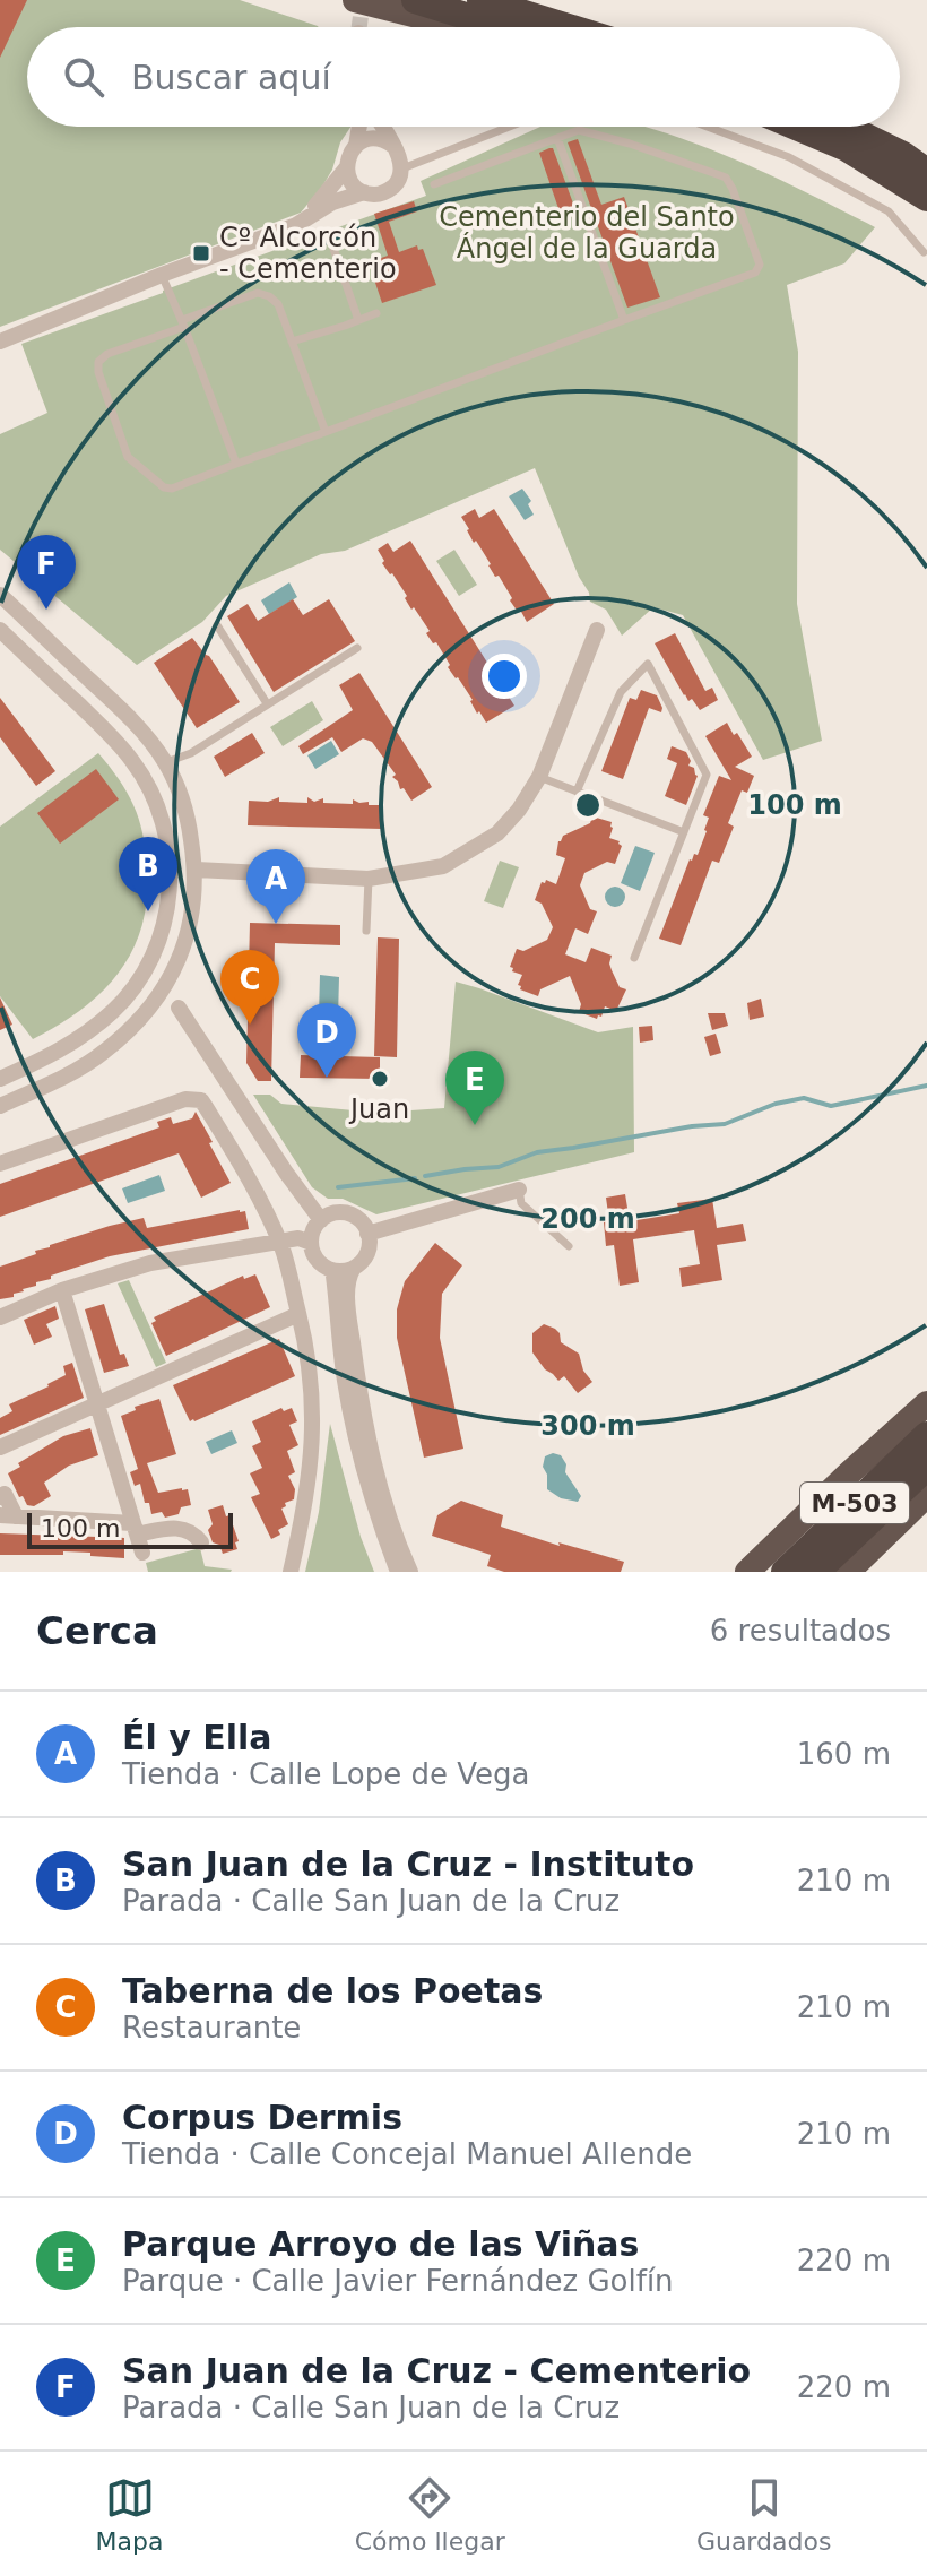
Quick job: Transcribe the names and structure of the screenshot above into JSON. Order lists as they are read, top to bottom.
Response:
{
  "streets": {
    "highway": ["M-503"]
  },
  "parks": ["Cementerio del Santo Ángel de la Guarda"],
  "places": {
    "transit": ["Cº Alcorcón - Cementerio"],
    "other": ["Juan"]
  },
  "scale_bar": "100 m",
  "page": {
    "search": "Buscar aquí",
    "pins": [
      "F",
      "B",
      "A",
      "C",
      "D",
      "E"
    ],
    "scale": "100 m",
    "heading": ["Cerca", "6 resultados"],
    "list": [
      {
        "mark": "A",
        "name": "Él y Ella",
        "note": "Tienda · Calle Lope de Vega",
        "value": "160 m"
      },
      {
        "mark": "B",
        "name": "San Juan de la Cruz - Instituto",
        "note": "Parada · Calle San Juan de la Cruz",
        "value": "210 m"
      },
      {
        "mark": "C",
        "name": "Taberna de los Poetas",
        "note": "Restaurante",
        "value": "210 m"
      },
      {
        "mark": "D",
        "name": "Corpus Dermis",
        "note": "Tienda · Calle Concejal Manuel Allende",
        "value": "210 m"
      },
      {
        "mark": "E",
        "name": "Parque Arroyo de las Viñas",
        "note": "Parque · Calle Javier Fernández Golfín",
        "value": "220 m"
      },
      {
        "mark": "F",
        "name": "San Juan de la Cruz - Cementerio",
        "note": "Parada · Calle San Juan de la Cruz",
        "value": "220 m"
      }
    ],
    "nav": ["Mapa", "Cómo llegar", "Guardados"]
  },
  "rings": ["100 m", "200 m", "300 m"]
}
